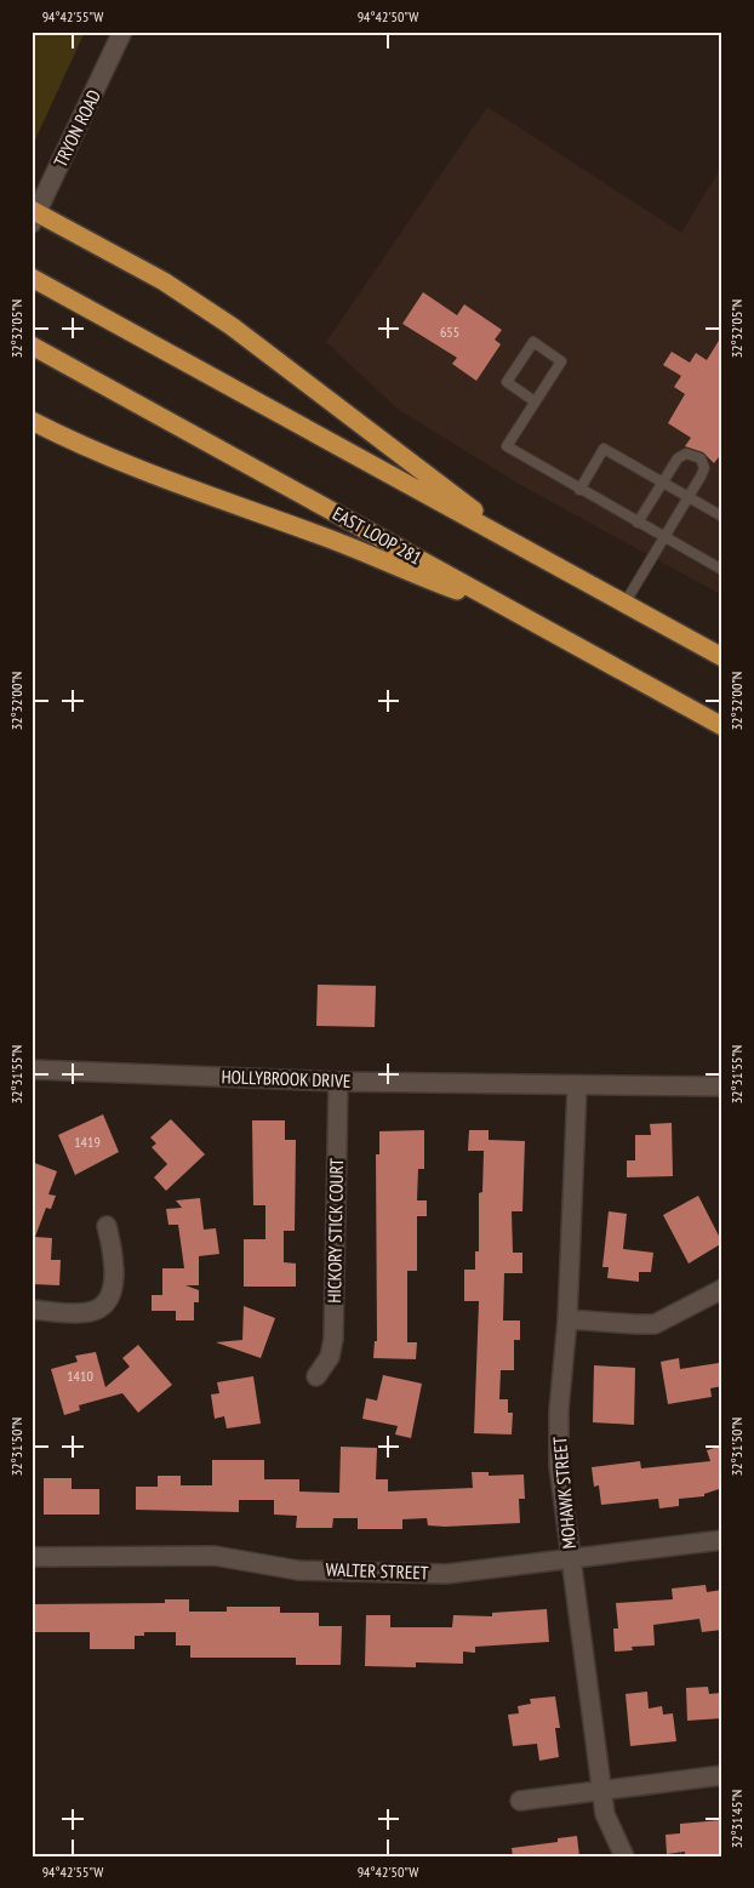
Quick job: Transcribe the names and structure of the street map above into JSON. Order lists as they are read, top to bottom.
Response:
{
  "streets": {
    "highway": ["EAST LOOP 281"],
    "street": [
      "TRYON ROAD",
      "HOLLYBROOK DRIVE",
      "HICKORY STICK COURT",
      "MOHAWK STREET",
      "WALTER STREET"
    ]
  },
  "crossings": [
    ["HOLLYBROOK DRIVE", "HICKORY STICK COURT"],
    ["HOLLYBROOK DRIVE", "MOHAWK STREET"],
    ["MOHAWK STREET", "WALTER STREET"]
  ],
  "house_numbers": ["655", "1419", "1410"],
  "coordinates": [
    "94°42'55\"W",
    "94°42'50\"W",
    "32°32'05\"N",
    "32°32'00\"N",
    "32°31'55\"N",
    "32°31'50\"N",
    "32°31'45\"N"
  ]
}
